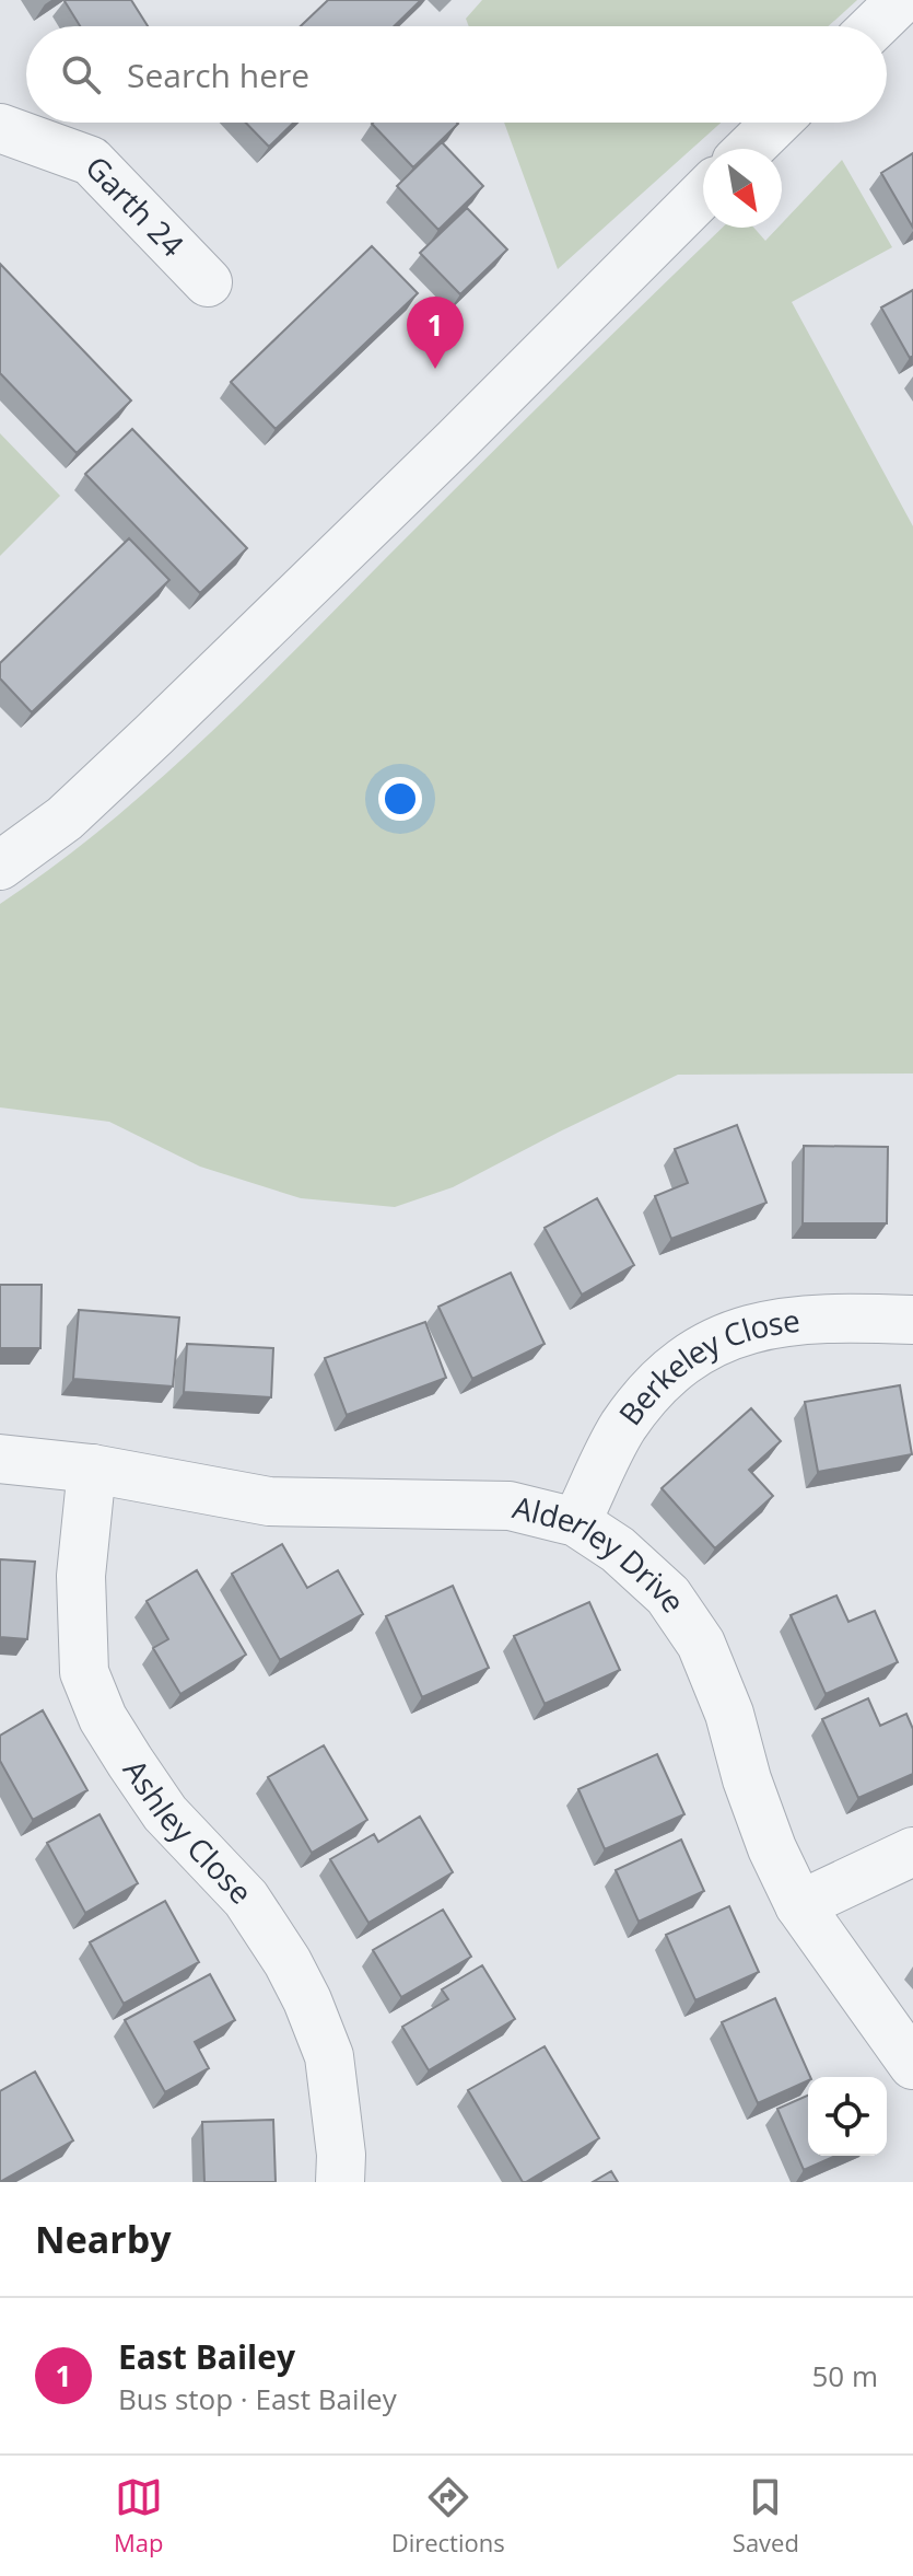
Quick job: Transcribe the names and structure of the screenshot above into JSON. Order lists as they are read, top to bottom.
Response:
{
  "streets": {
    "street": [
      "Garth 24",
      "Berkeley Close",
      "Alderley Drive",
      "Ashley Close"
    ]
  },
  "crossings": [
    ["Berkeley Close", "Alderley Drive"],
    ["Alderley Drive", "Ashley Close"]
  ],
  "north": "bottom right",
  "page": {
    "search": "Search here",
    "pins": "1",
    "heading": "Nearby",
    "list": [
      {
        "mark": "1",
        "name": "East Bailey",
        "note": "Bus stop · East Bailey",
        "value": "50 m"
      }
    ],
    "nav": ["Map", "Directions", "Saved"]
  }
}
